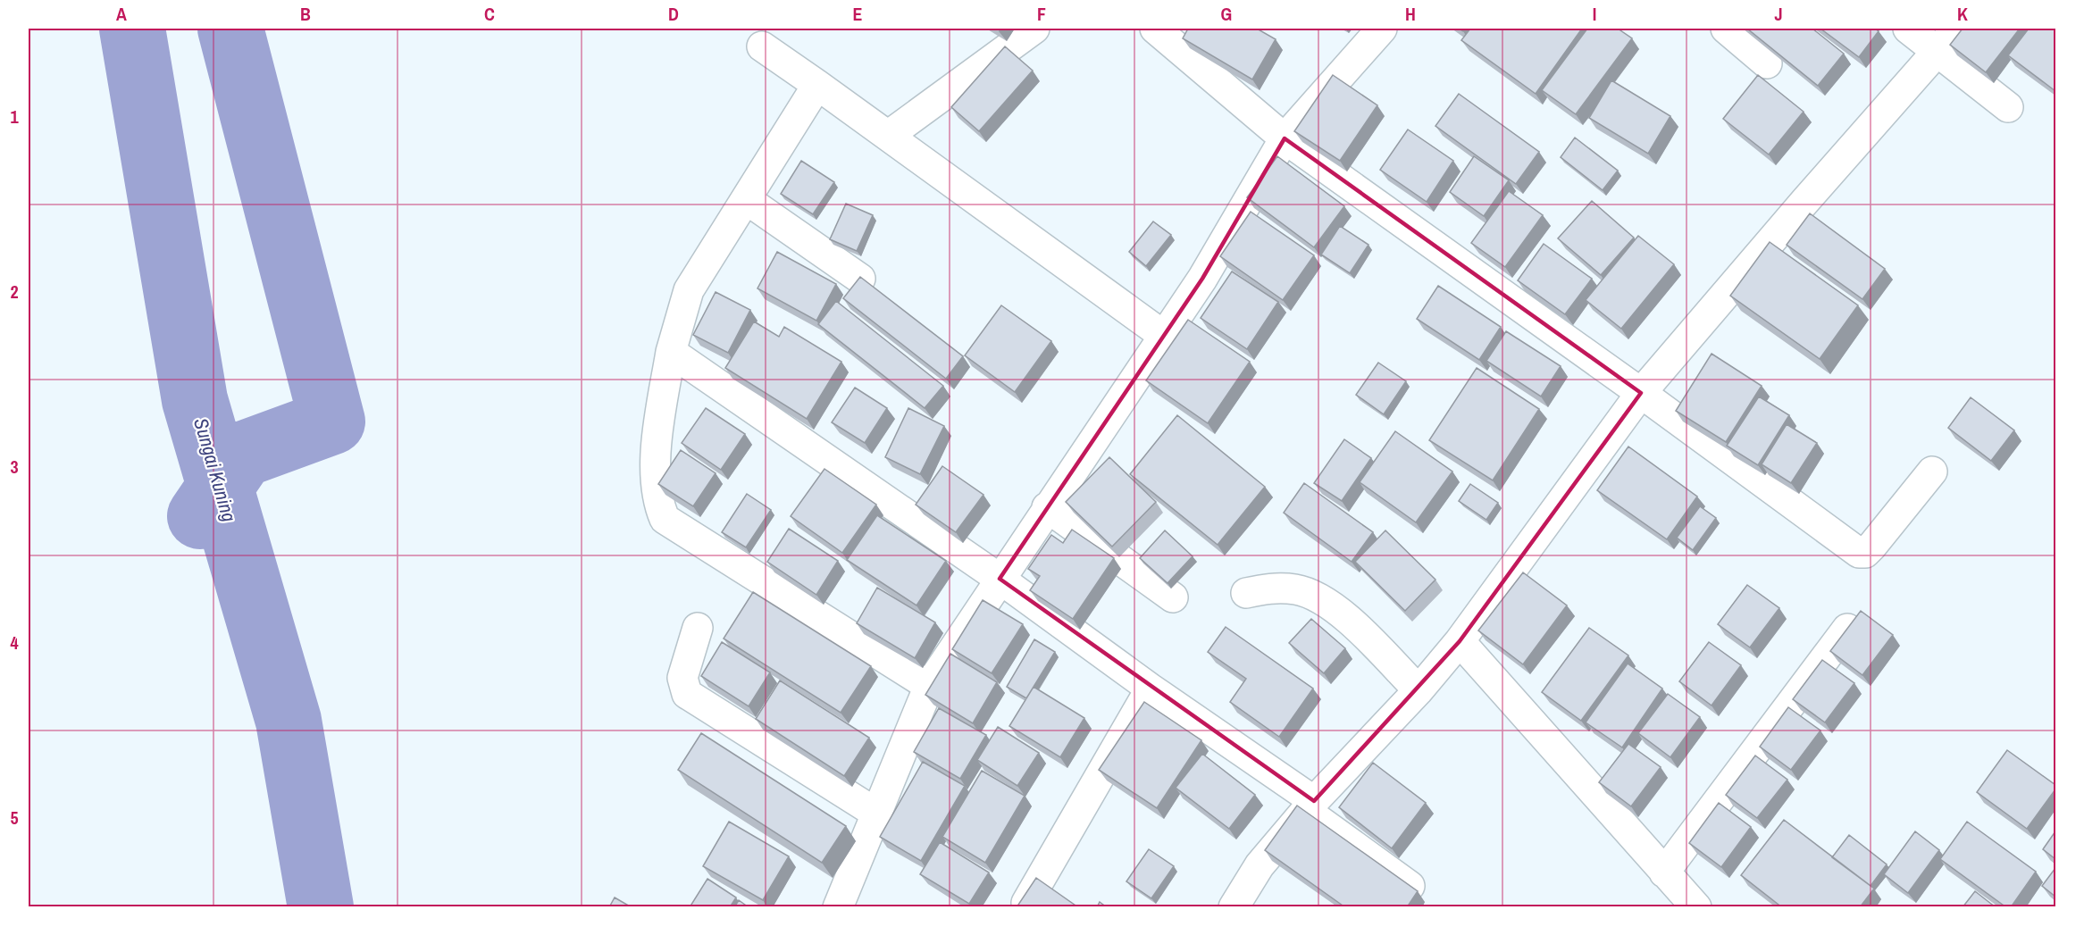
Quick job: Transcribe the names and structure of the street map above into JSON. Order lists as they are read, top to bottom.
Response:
{
  "water": ["Sungai Kuning"],
  "grid": {
    "columns": [
      "A",
      "B",
      "C",
      "D",
      "E",
      "F",
      "G",
      "H",
      "I",
      "J",
      "K"
    ],
    "rows": [
      "1",
      "2",
      "3",
      "4",
      "5"
    ]
  }
}
